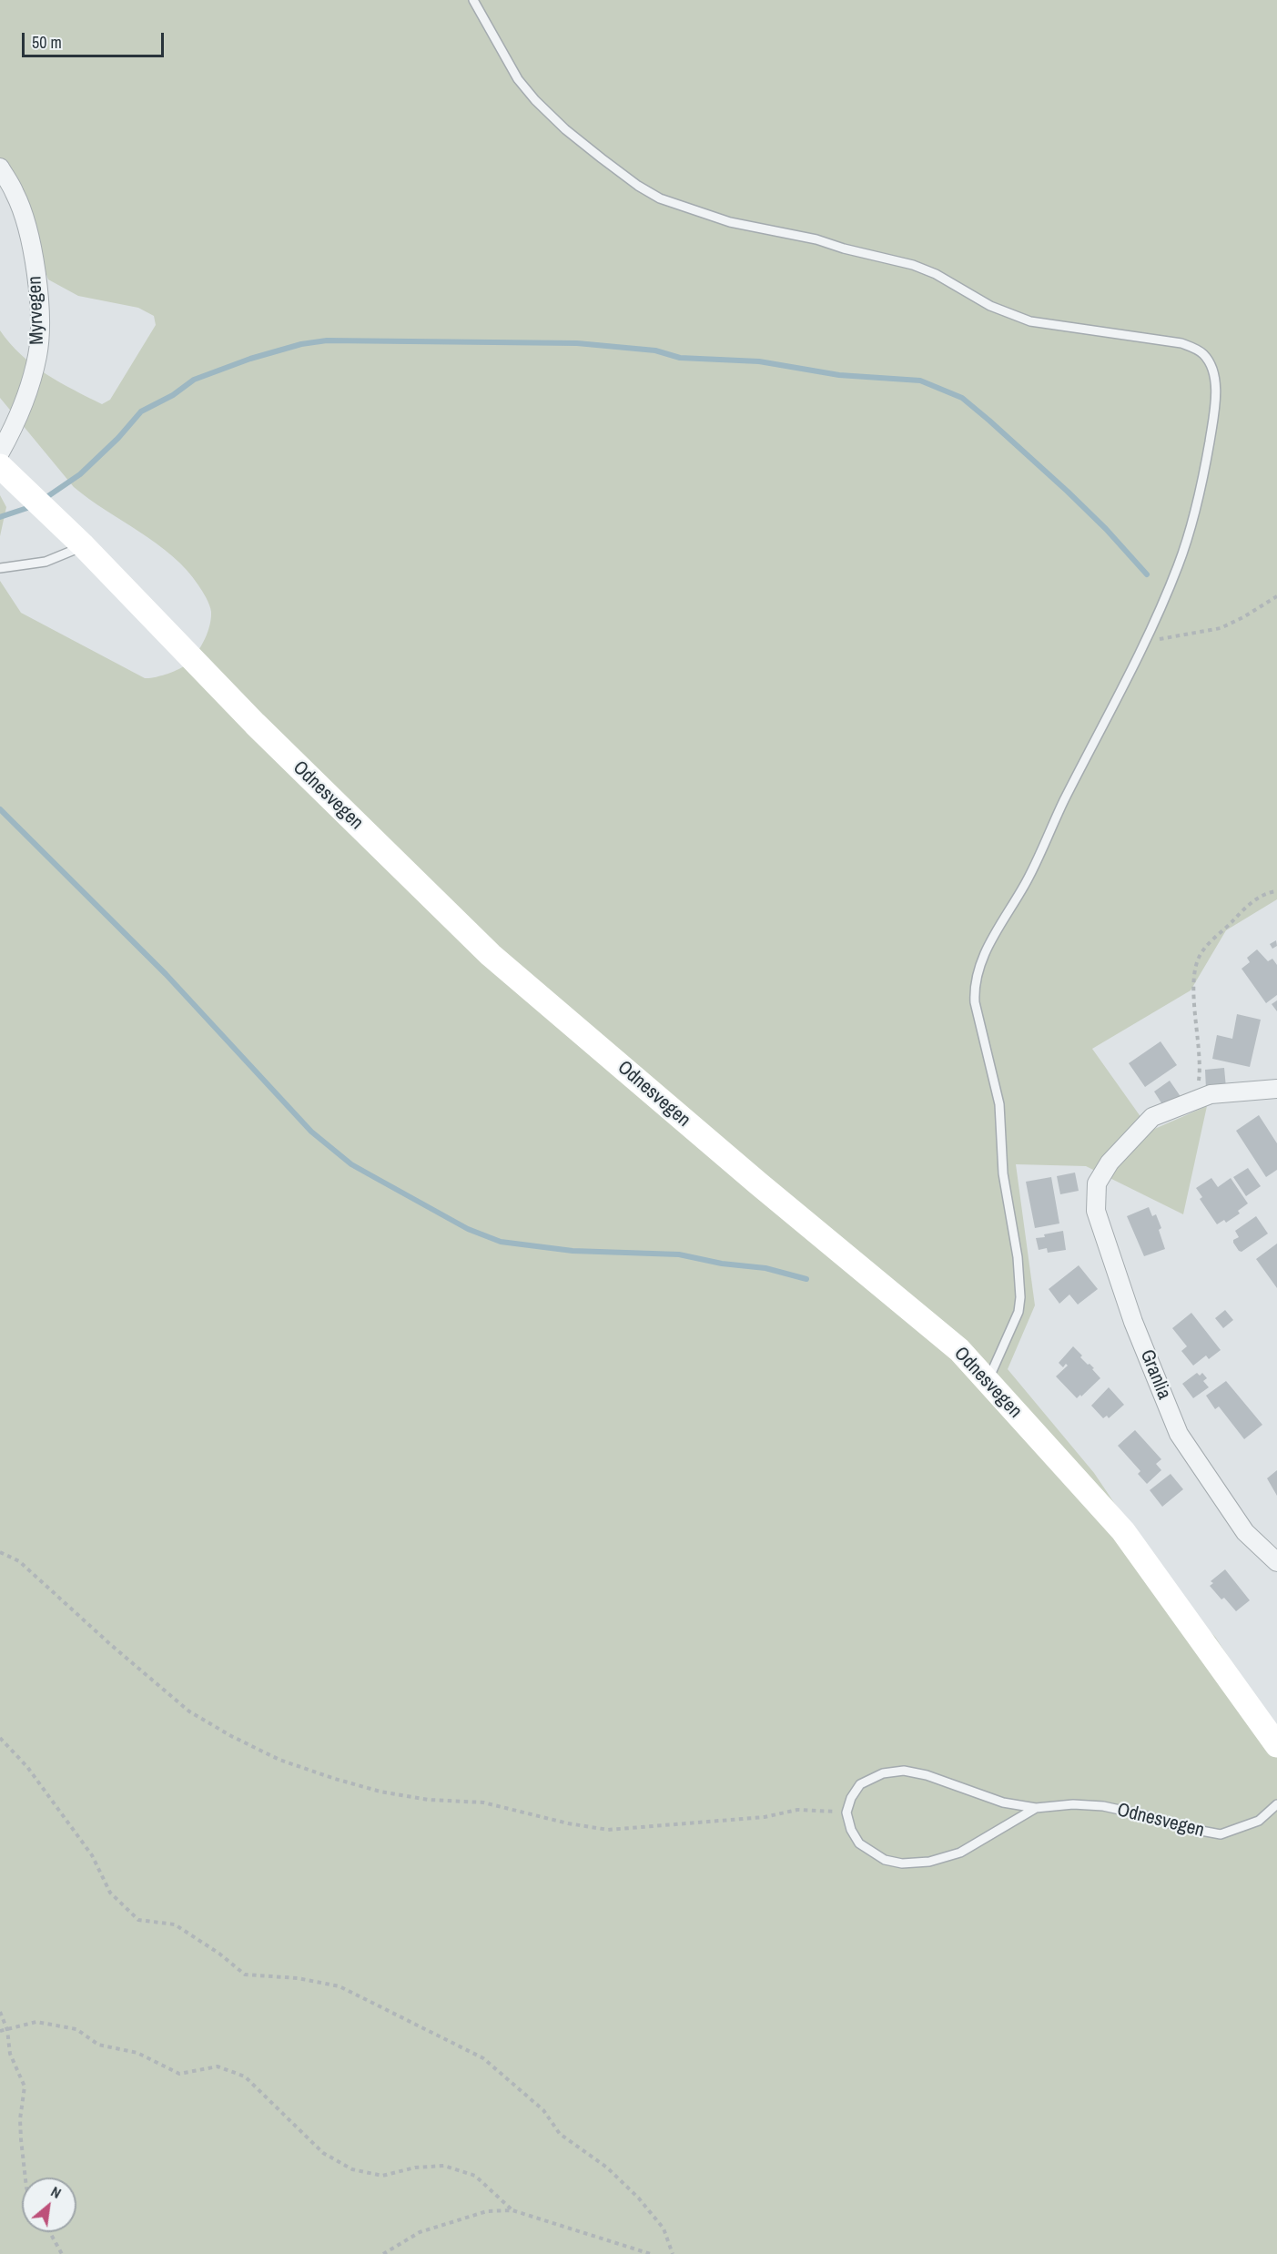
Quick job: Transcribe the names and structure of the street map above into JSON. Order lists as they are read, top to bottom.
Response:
{
  "streets": {
    "main road": ["Odnesvegen"],
    "street": ["Myrvegen", "Granlia"]
  },
  "scale_bar": "50 m",
  "north": "top right"
}
